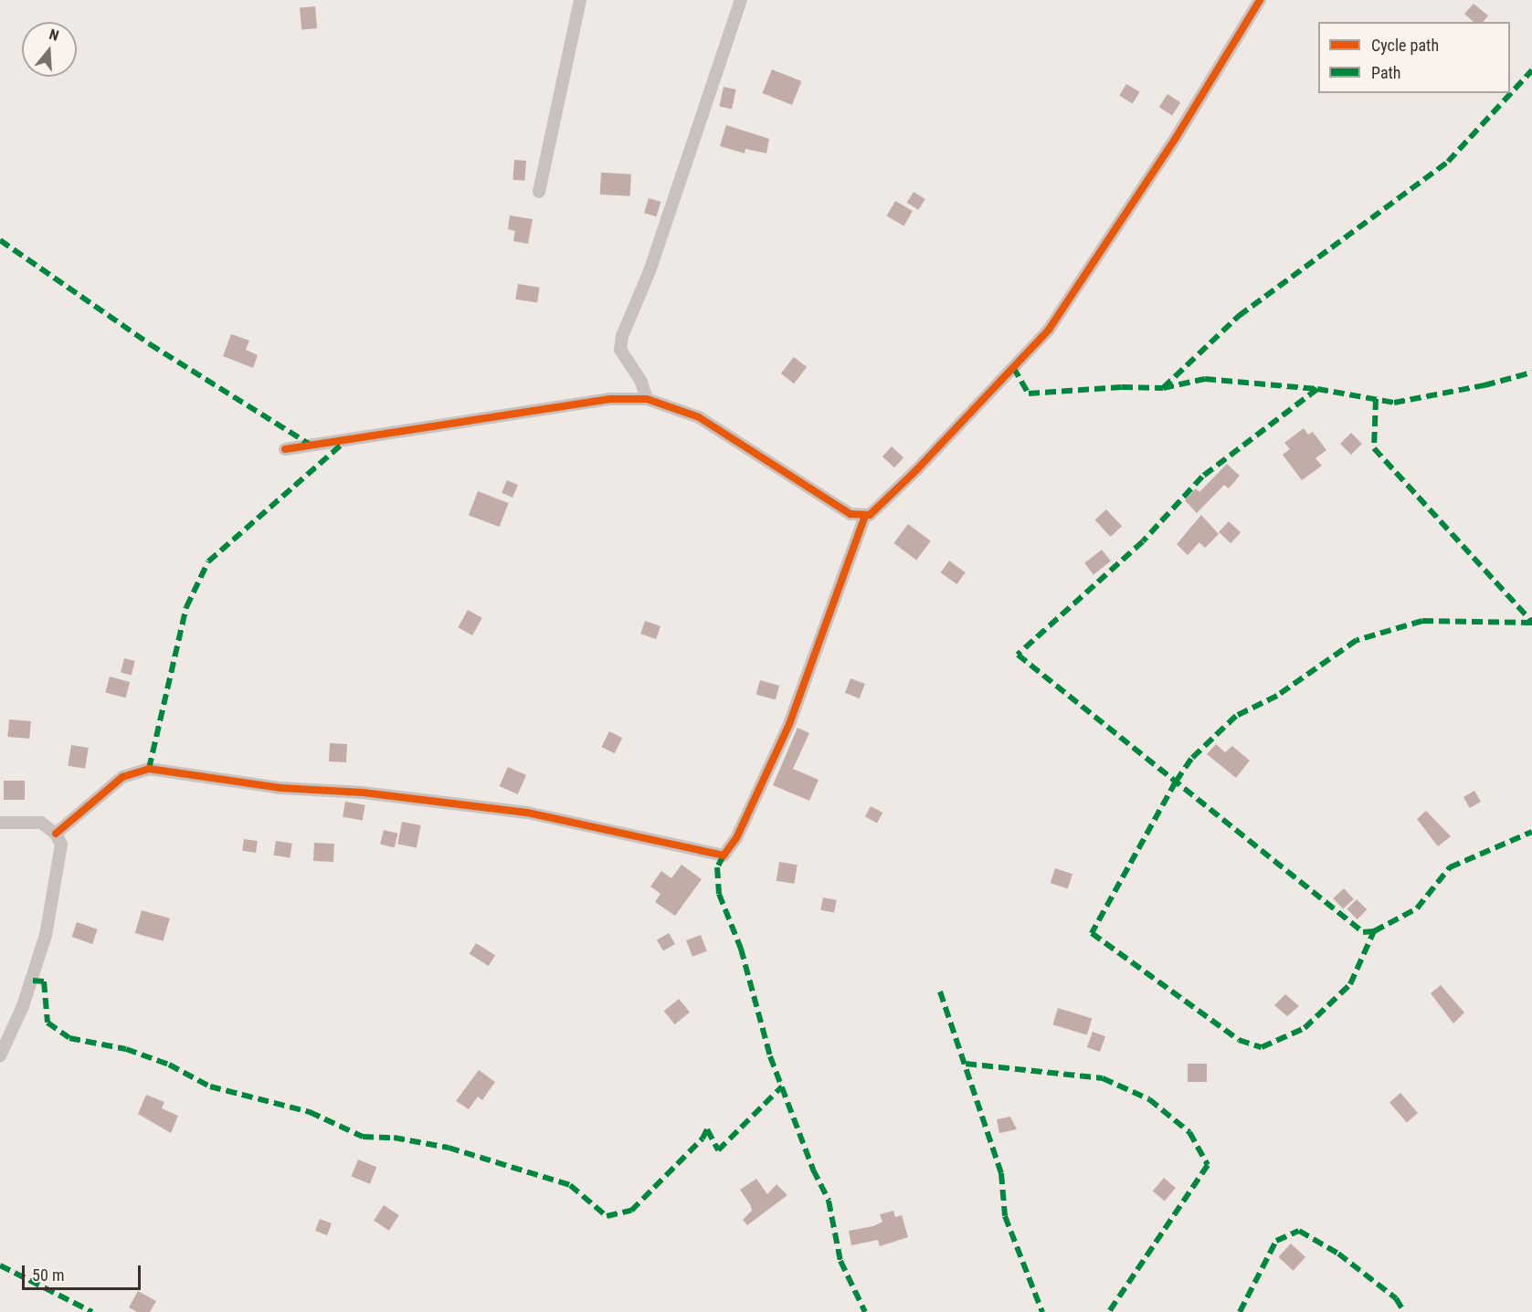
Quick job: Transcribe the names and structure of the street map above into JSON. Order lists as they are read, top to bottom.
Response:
{
  "legend": ["Cycle path", "Path"],
  "scale_bar": "50 m",
  "north": "top"
}
